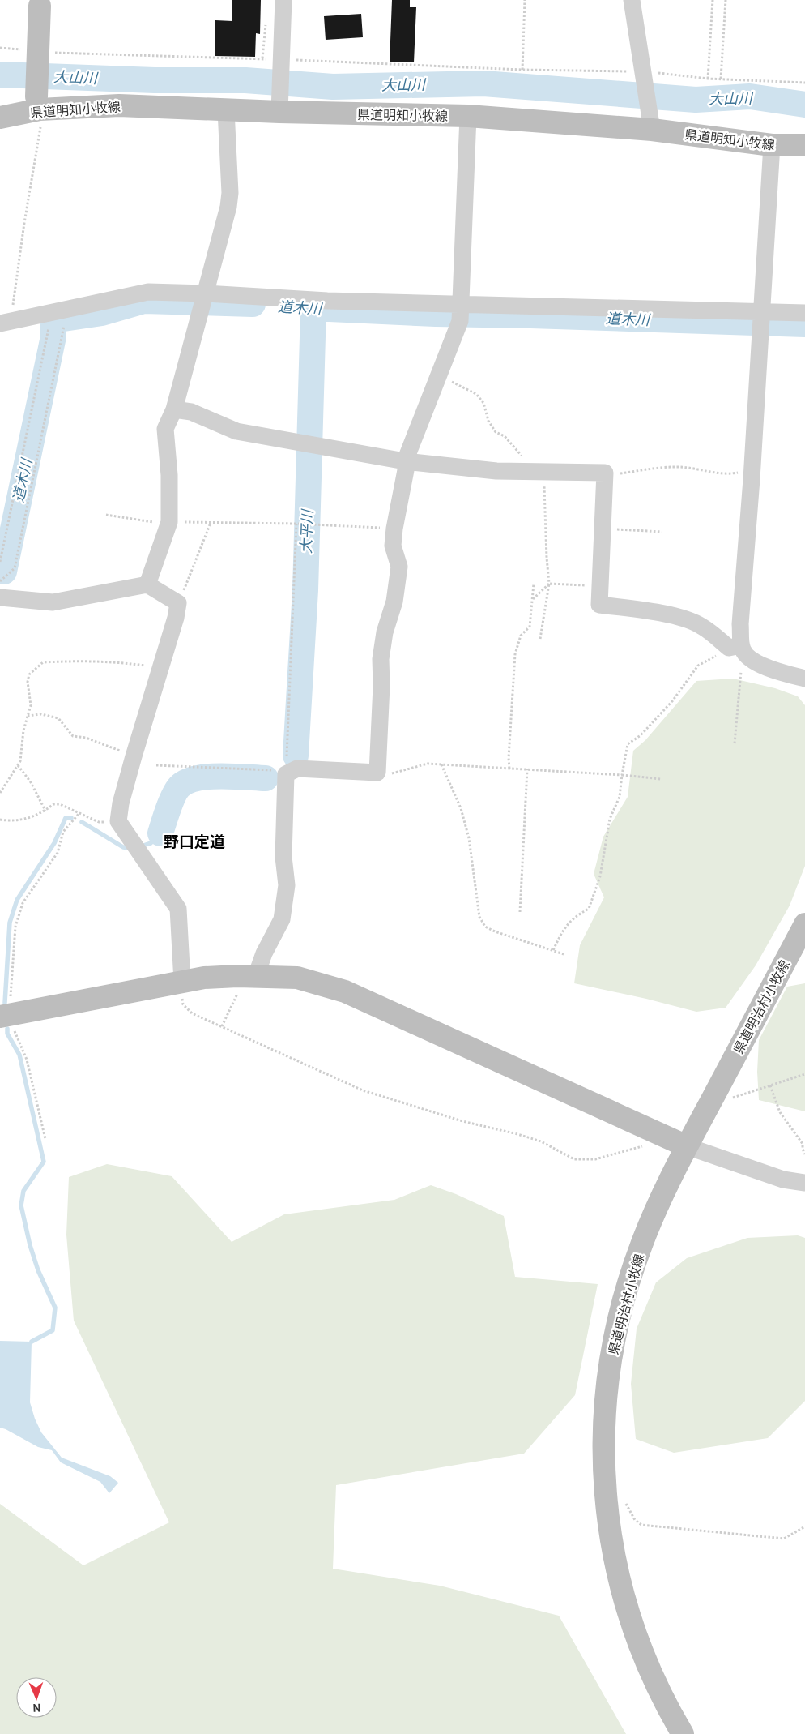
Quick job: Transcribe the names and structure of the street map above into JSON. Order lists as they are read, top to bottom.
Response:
{
  "streets": {
    "main road": ["県道明知小牧線", "県道明治村小牧線"]
  },
  "districts": ["野口定道"],
  "water": ["大山川", "道木川", "大平川"],
  "north": "bottom"
}
